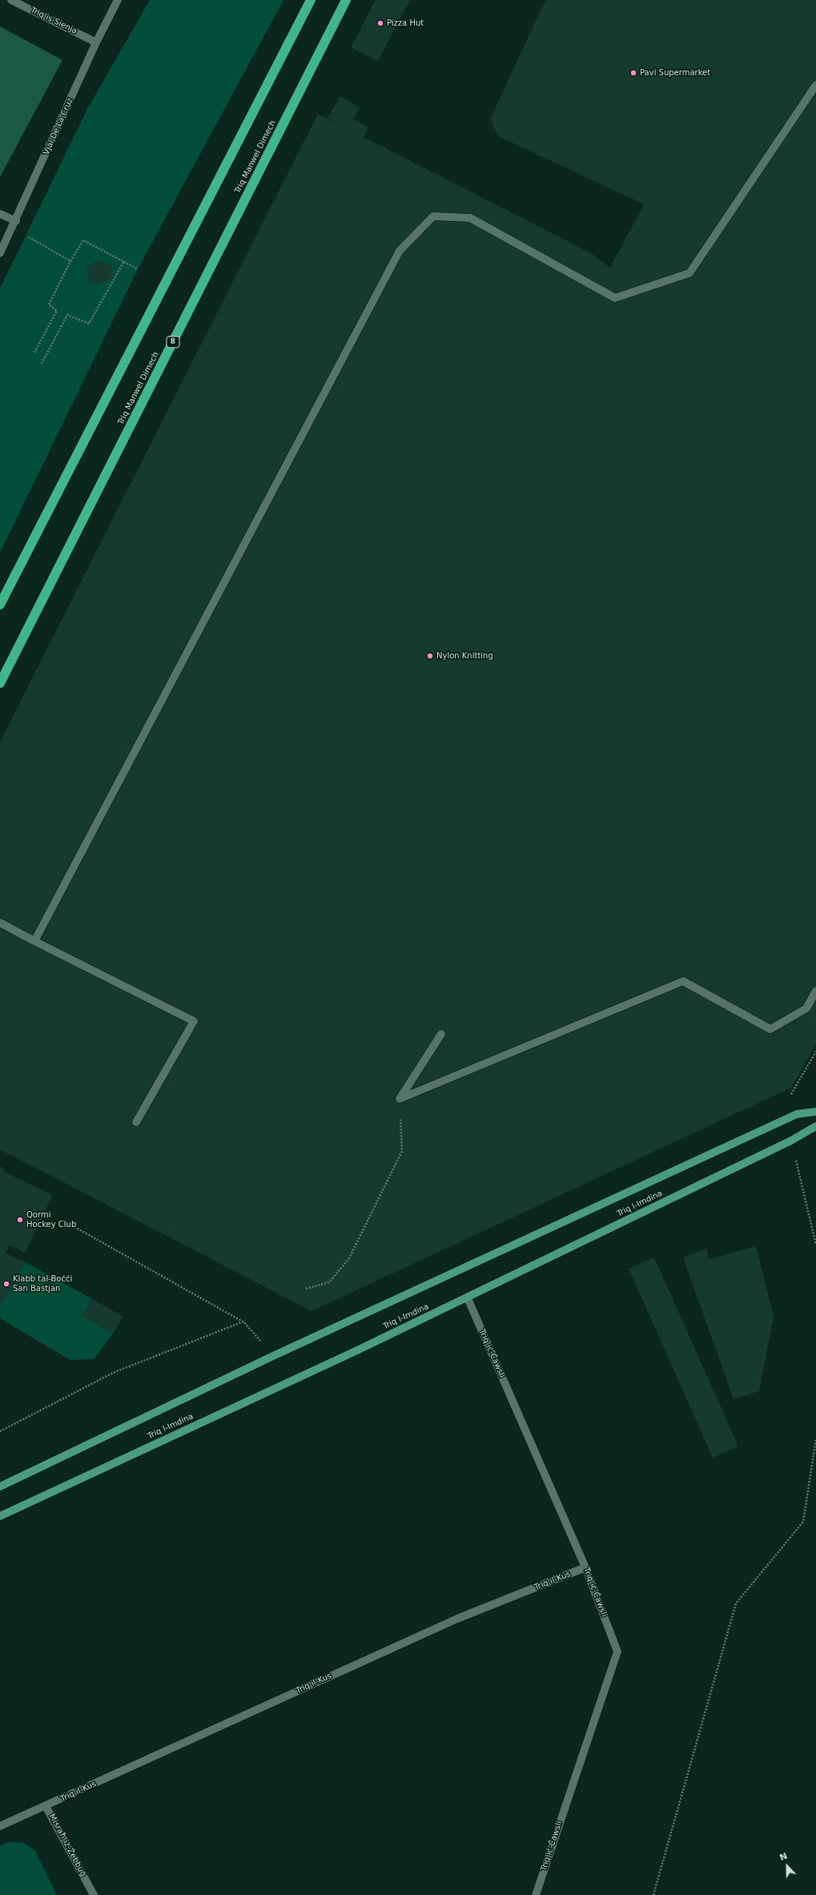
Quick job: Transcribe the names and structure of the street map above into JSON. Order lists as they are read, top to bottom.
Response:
{
  "streets": {
    "highway": ["Triq Manwel Dimech", "8"],
    "main road": ["Triq l-Imdina"],
    "street": [
      "Triq is-Sienja",
      "Vjal De La Cruz",
      "Triq iċ-Ċawsli",
      "Triq il-Kus",
      "Misraħ iż-Żebbuġ"
    ]
  },
  "crossings": [
    ["Triq is-Sienja", "Vjal De La Cruz"],
    ["Triq l-Imdina", "Triq iċ-Ċawsli"],
    ["Triq iċ-Ċawsli", "Triq il-Kus"],
    ["Triq il-Kus", "Misraħ iż-Żebbuġ"]
  ],
  "places": [
    "Pizza Hut",
    "Pavi Supermarket",
    "Nylon Knitting",
    "Qormi Hockey Club",
    "Klabb tal-Boċċi San Bastjan"
  ],
  "north": "top"
}
